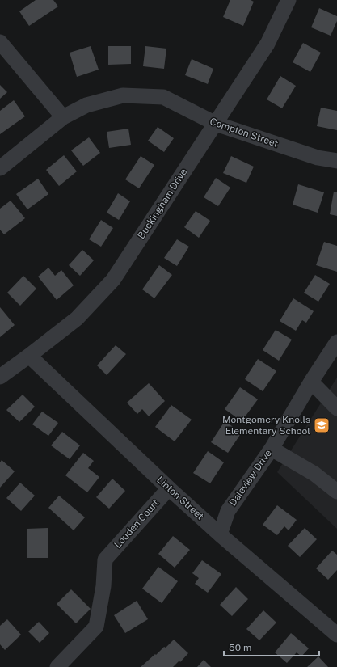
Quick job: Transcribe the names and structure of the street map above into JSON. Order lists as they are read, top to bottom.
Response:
{
  "streets": {
    "street": [
      "Compton Street",
      "Buckingham Drive",
      "Daleview Drive",
      "Linton Street",
      "Louden Court"
    ]
  },
  "crossings": [
    ["Compton Street", "Buckingham Drive"],
    ["Buckingham Drive", "Linton Street"],
    ["Daleview Drive", "Linton Street"],
    ["Linton Street", "Louden Court"]
  ],
  "places": {
    "school or university": ["Montgomery Knolls Elementary School"]
  },
  "scale_bar": "50 m"
}
